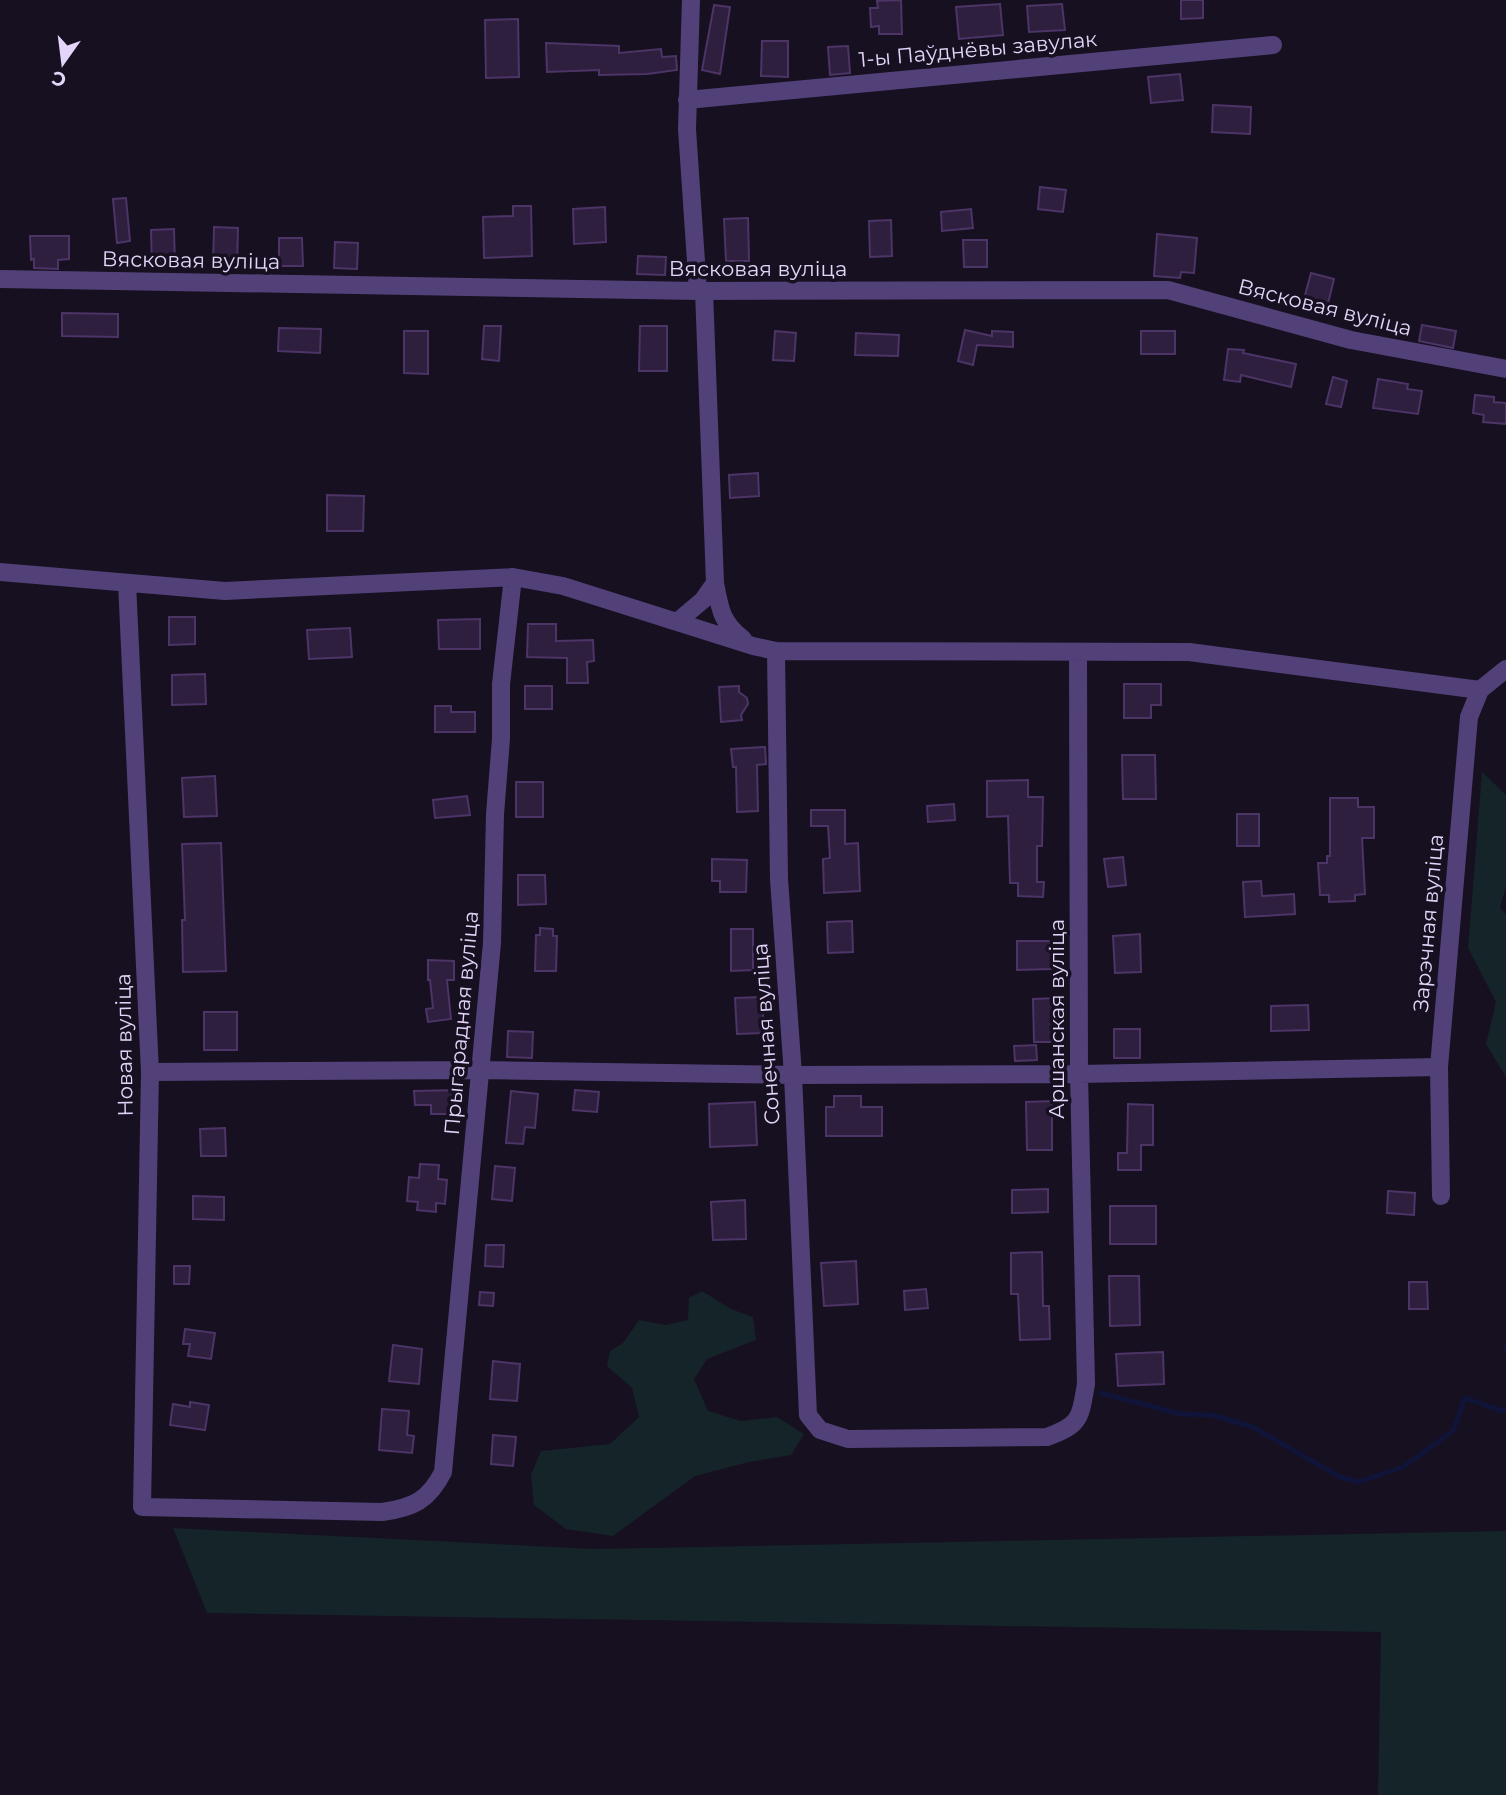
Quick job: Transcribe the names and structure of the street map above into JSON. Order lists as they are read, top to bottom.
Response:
{
  "streets": {
    "street": [
      "1-ы Паўднёвы завулак",
      "Вясковая вуліца",
      "Зарэчная вуліца",
      "Аршанская вуліца",
      "Прыгарадная вуліца",
      "Сонечная вуліца",
      "Новая вуліца"
    ]
  },
  "crossings": [
    ["Аршанская вуліца", "Сонечная вуліца"],
    ["Прыгарадная вуліца", "Новая вуліца"]
  ],
  "north": "bottom"
}
